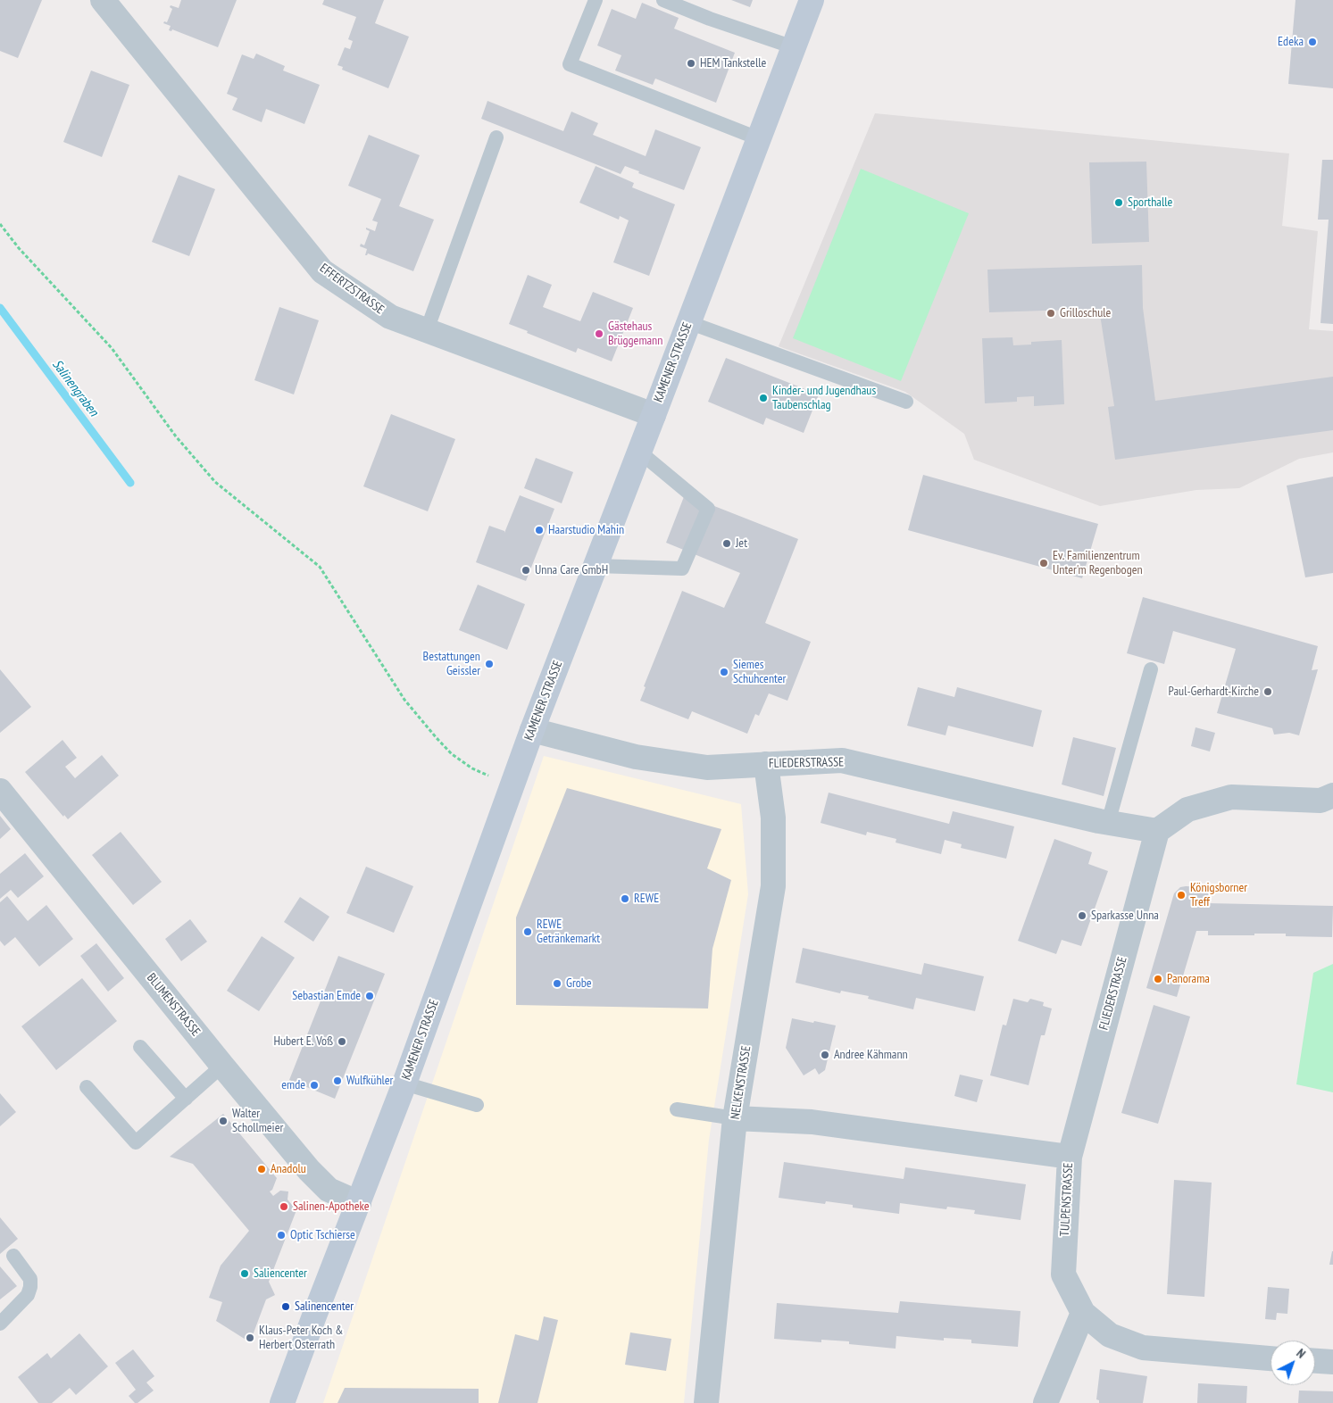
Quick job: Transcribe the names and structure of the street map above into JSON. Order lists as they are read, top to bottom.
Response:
{
  "streets": {
    "main road": ["KAMENER STRASSE"],
    "street": [
      "EFFERTZSTRASSE",
      "FLIEDERSTRASSE",
      "BLUMENSTRASSE",
      "NELKENSTRASSE",
      "TULPENSTRASSE"
    ]
  },
  "crossings": [
    ["EFFERTZSTRASSE", "KAMENER STRASSE"],
    ["KAMENER STRASSE", "FLIEDERSTRASSE"],
    ["KAMENER STRASSE", "BLUMENSTRASSE"],
    ["FLIEDERSTRASSE", "NELKENSTRASSE"],
    ["FLIEDERSTRASSE", "TULPENSTRASSE"],
    ["NELKENSTRASSE", "TULPENSTRASSE"]
  ],
  "water": ["Salinengraben"],
  "places": [
    "Edeka",
    "HEM Tankstelle",
    "Sporthalle",
    "Grilloschule",
    "Gästehaus Brüggemann",
    "Kinder- und Jugendhaus Taubenschlag",
    "Haarstudio Mahin",
    "Jet",
    "Ev. Familienzentrum Unter'm Regenbogen",
    "Unna Care GmbH",
    "Bestattungen Geissler",
    "Siemes Schuhcenter",
    "Paul-Gerhardt-Kirche",
    "Königsborner Treff",
    "REWE",
    "Sparkasse Unna",
    "REWE Getränkemarkt",
    "Panorama",
    "Grobe",
    "Sebastian Emde",
    "Hubert E. Voß",
    "Andree Kähmann",
    "Wulfkühler",
    "emde",
    "Walter Schollmeier",
    "Anadolu",
    "Salinen-Apotheke",
    "Optic Tschierse",
    "Saliencenter",
    "Salinencenter",
    "Klaus-Peter Koch & Herbert Osterrath"
  ],
  "north": "top right"
}
